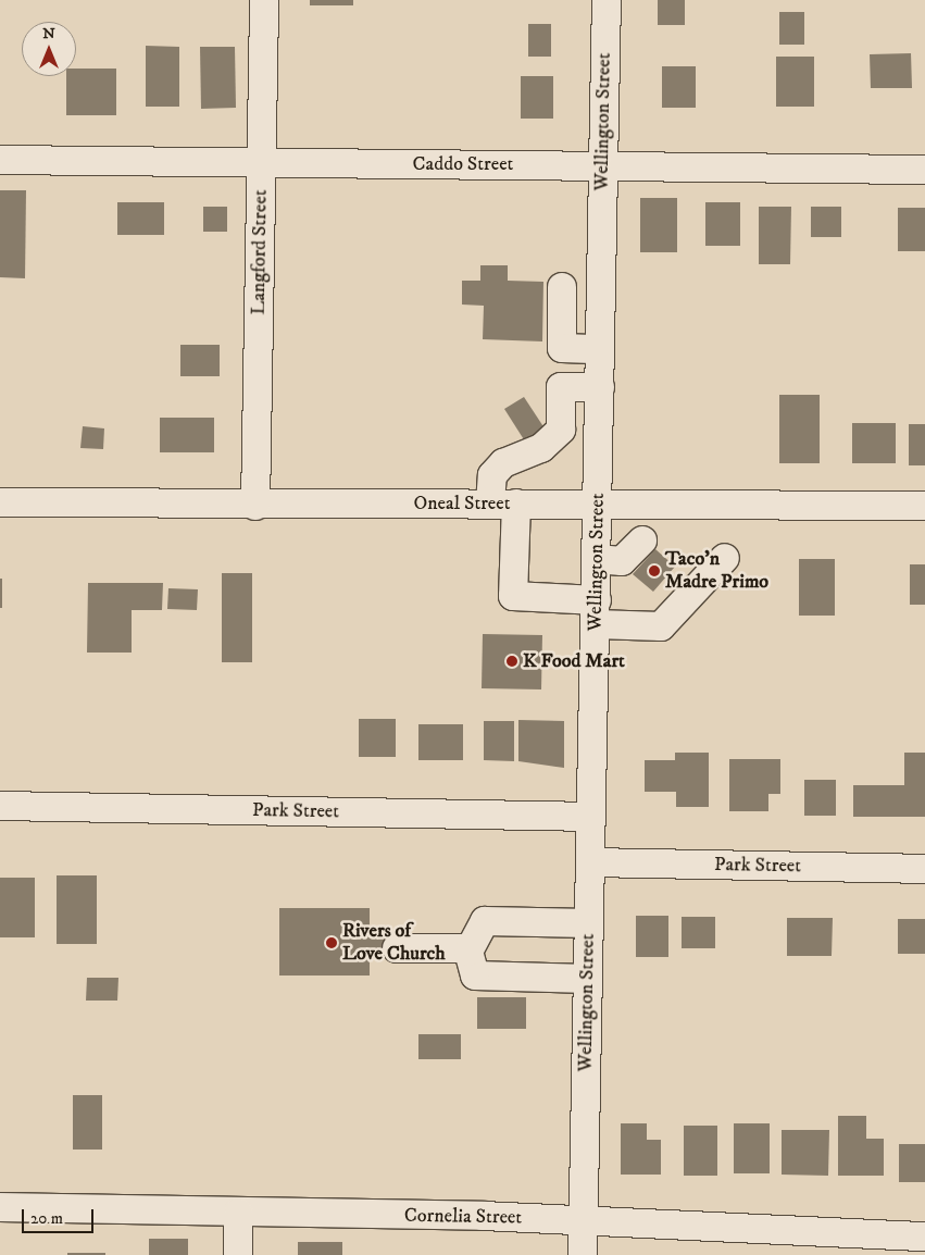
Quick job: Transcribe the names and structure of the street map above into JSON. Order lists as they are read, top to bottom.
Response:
{
  "streets": {
    "street": [
      "Wellington Street",
      "Caddo Street",
      "Langford Street",
      "Oneal Street",
      "Park Street",
      "Cornelia Street"
    ]
  },
  "crossings": [
    ["Wellington Street", "Caddo Street"],
    ["Wellington Street", "Oneal Street"],
    ["Wellington Street", "Park Street"],
    ["Wellington Street", "Cornelia Street"],
    ["Caddo Street", "Langford Street"],
    ["Langford Street", "Oneal Street"]
  ],
  "places": ["Taco'n Madre Primo", "K Food Mart", "Rivers of Love Church"],
  "scale_bar": "20 m",
  "north": "top"
}
